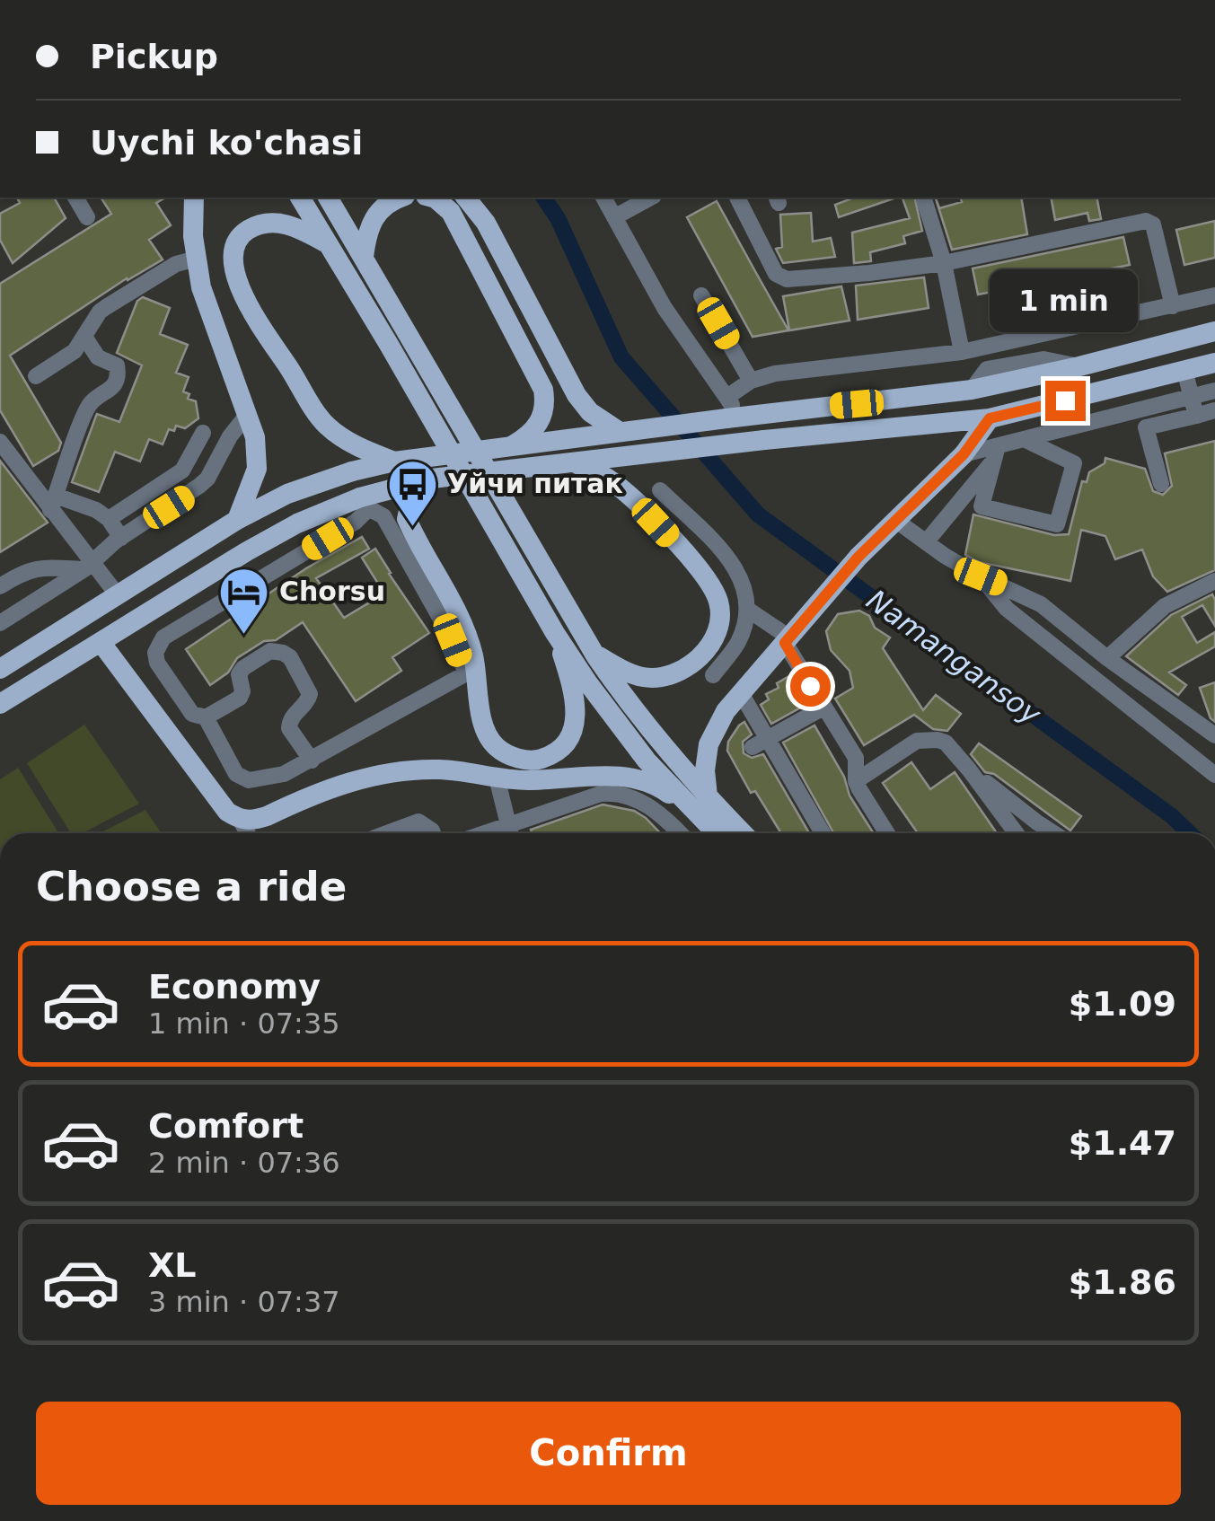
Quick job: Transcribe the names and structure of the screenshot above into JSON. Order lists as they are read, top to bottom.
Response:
{
  "water": ["Namangansoy"],
  "places": {
    "bus stop": ["Уйчи питак"],
    "hotel": ["Chorsu"]
  },
  "page": {
    "banner": ["Pickup", "Uychi ko'chasi"],
    "bubble": "1 min",
    "heading": "Choose a ride",
    "list": [
      {
        "name": "Economy",
        "note": "1 min · 07:35",
        "value": "$1.09"
      },
      {
        "name": "Comfort",
        "note": "2 min · 07:36",
        "value": "$1.47"
      },
      {
        "name": "XL",
        "note": "3 min · 07:37",
        "value": "$1.86"
      }
    ],
    "buttons": "Confirm"
  }
}
